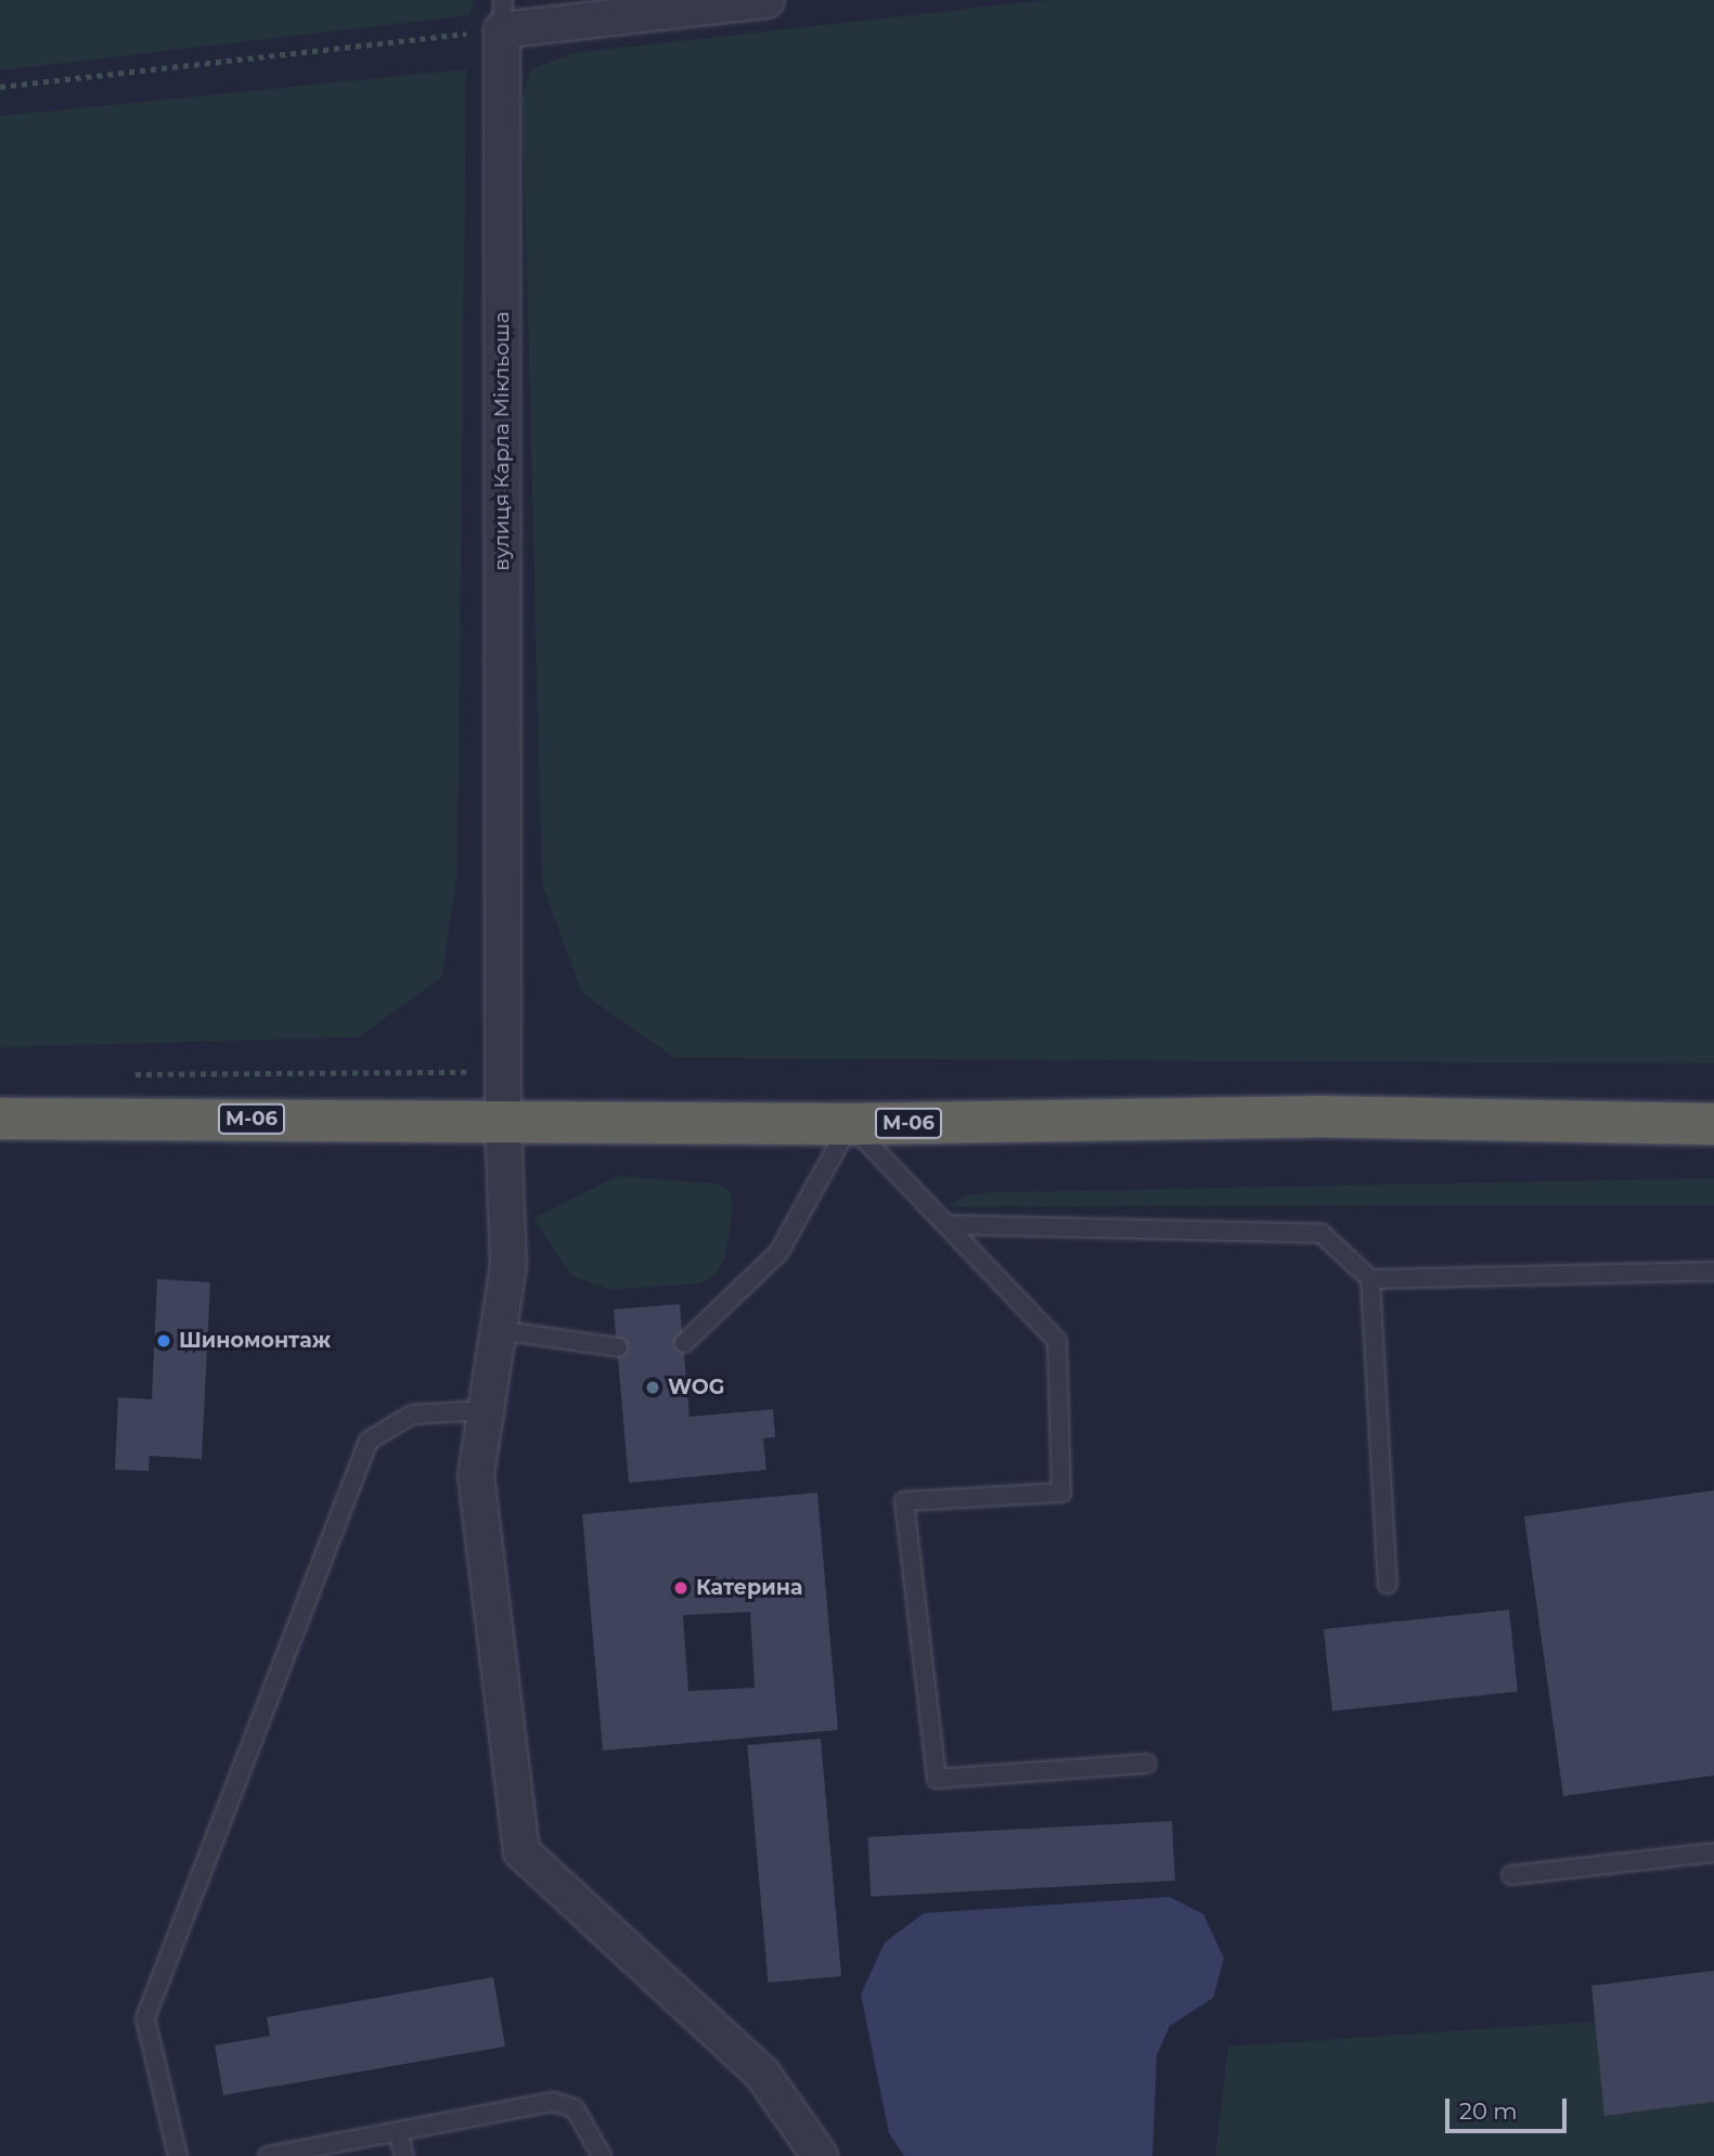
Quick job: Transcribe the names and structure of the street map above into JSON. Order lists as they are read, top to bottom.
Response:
{
  "streets": {
    "highway": ["М-06"],
    "street": ["вулиця Карла Мікльоша"]
  },
  "crossings": [
    ["вулиця Карла Мікльоша", "М-06"]
  ],
  "places": ["Шиномонтаж", "WOG", "Катерина"],
  "scale_bar": "20 m"
}
